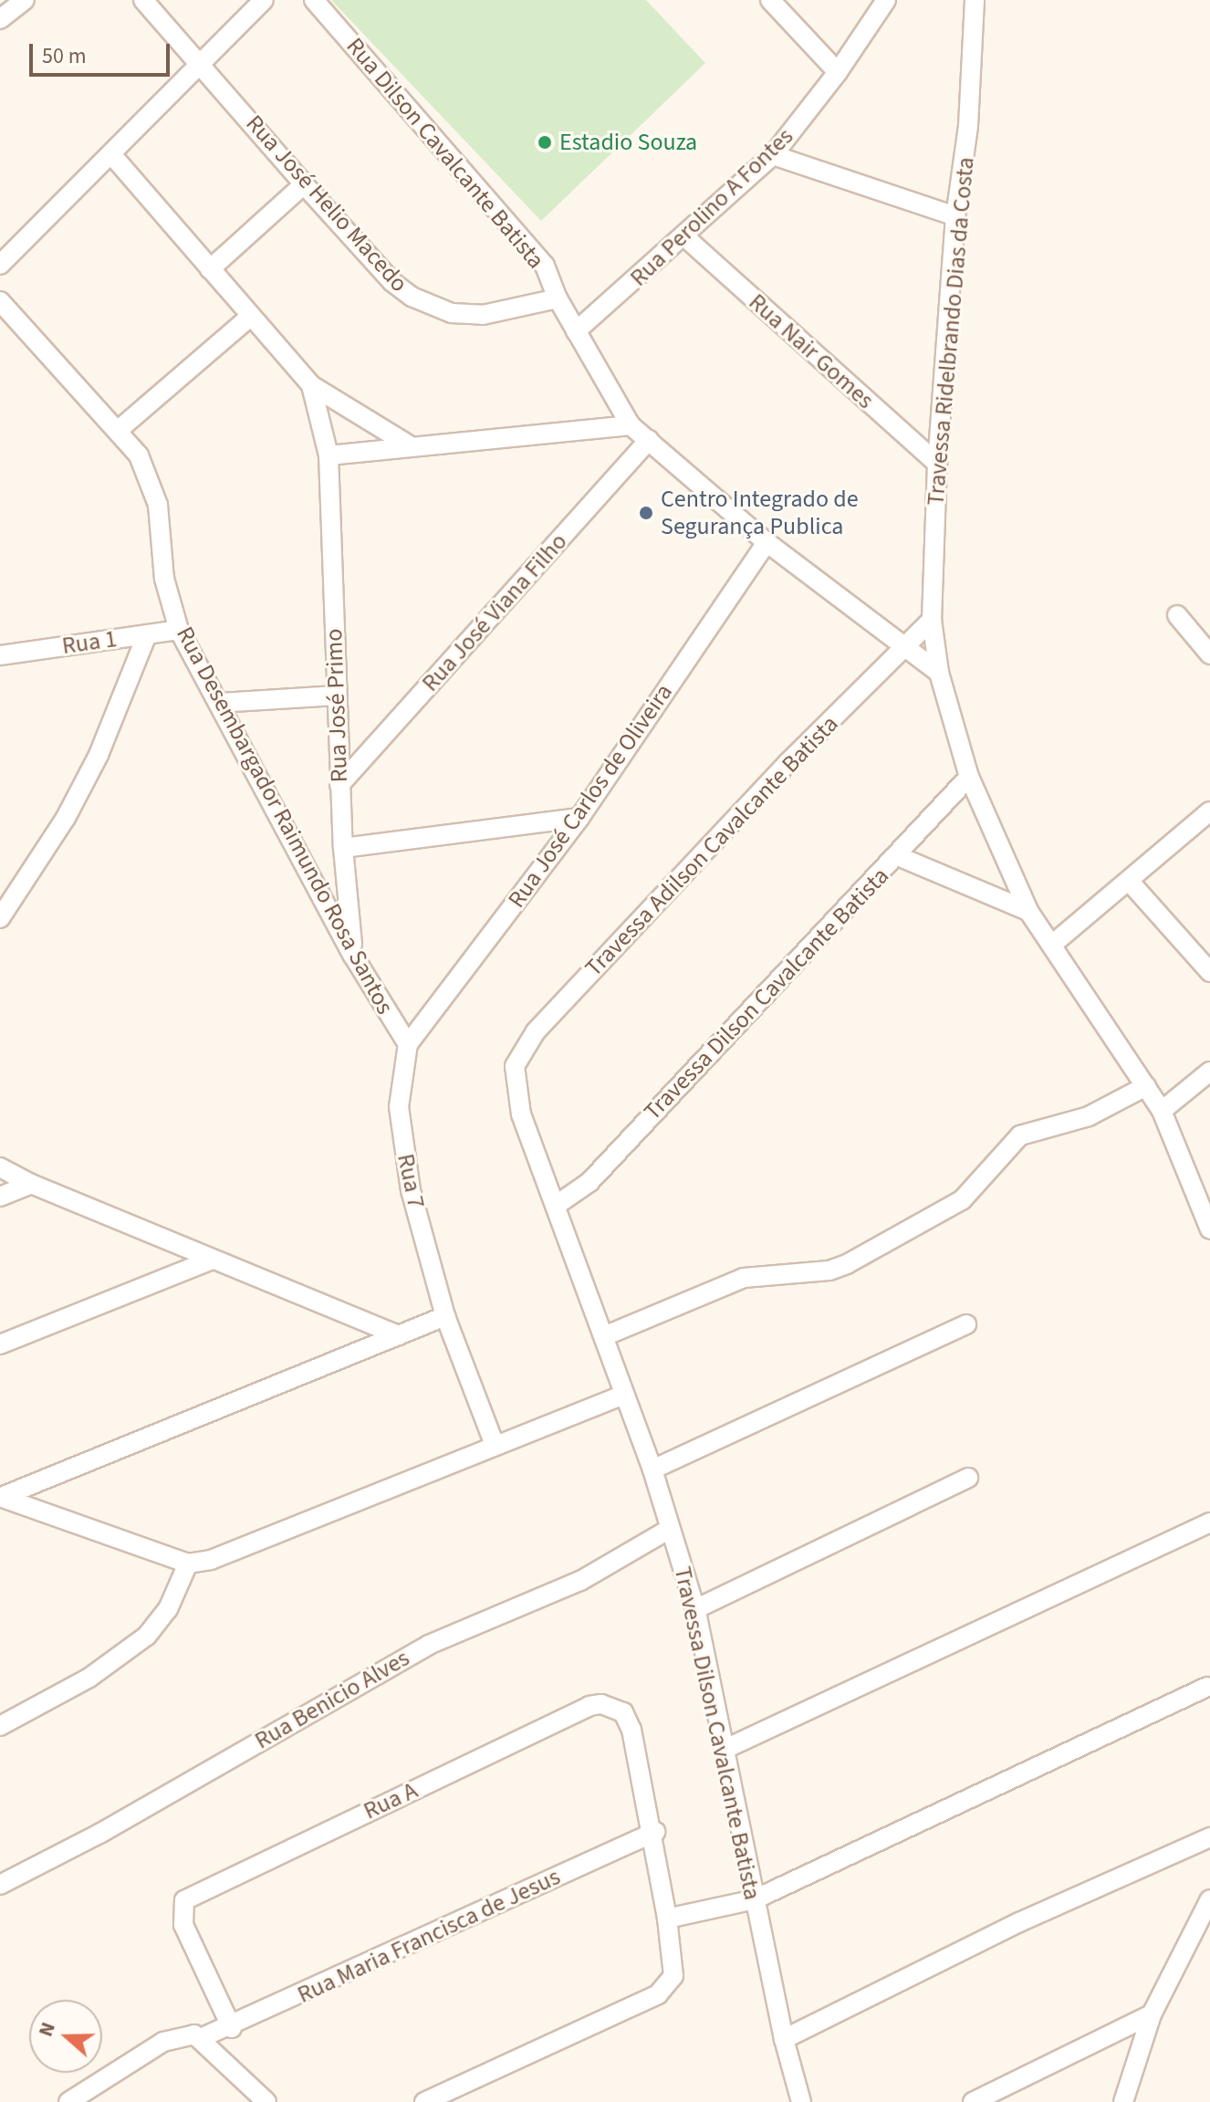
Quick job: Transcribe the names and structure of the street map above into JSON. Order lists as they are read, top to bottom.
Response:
{
  "streets": {
    "street": [
      "Rua Dilson Cavalcante Batista",
      "Rua José Helio Macedo",
      "Rua Perolino A Fontes",
      "Travessa Ridelbrando Dias da Costa",
      "Rua Nair Gomes",
      "Rua José Viana Filho",
      "Rua 1",
      "Rua José Primo",
      "Rua José Carlos de Oliveira",
      "Rua Desembargador Raimundo Rosa Santos",
      "Travessa Adilson Cavalcante Batista",
      "Travessa Dilson Cavalcante Batista",
      "Rua 7",
      "Rua Benicio Alves",
      "Rua A",
      "Rua Maria Francisca de Jesus"
    ]
  },
  "crossings": [
    ["Rua Dilson Cavalcante Batista", "Rua José Helio Macedo"],
    ["Rua Dilson Cavalcante Batista", "Rua Perolino A Fontes"],
    ["Rua Dilson Cavalcante Batista", "Travessa Ridelbrando Dias da Costa"],
    ["Rua Dilson Cavalcante Batista", "Rua José Viana Filho"],
    ["Rua Dilson Cavalcante Batista", "Rua José Carlos de Oliveira"],
    ["Rua Dilson Cavalcante Batista", "Travessa Adilson Cavalcante Batista"],
    ["Rua Perolino A Fontes", "Rua Nair Gomes"],
    ["Travessa Ridelbrando Dias da Costa", "Rua Nair Gomes"],
    ["Travessa Ridelbrando Dias da Costa", "Travessa Adilson Cavalcante Batista"],
    ["Travessa Ridelbrando Dias da Costa", "Travessa Dilson Cavalcante Batista"],
    ["Rua José Viana Filho", "Rua José Primo"],
    ["Rua 1", "Rua Desembargador Raimundo Rosa Santos"],
    ["Rua José Primo", "Rua Desembargador Raimundo Rosa Santos"],
    ["Rua José Carlos de Oliveira", "Rua Desembargador Raimundo Rosa Santos"],
    ["Rua José Carlos de Oliveira", "Rua 7"],
    ["Rua Desembargador Raimundo Rosa Santos", "Rua 7"],
    ["Travessa Adilson Cavalcante Batista", "Travessa Dilson Cavalcante Batista"],
    ["Travessa Dilson Cavalcante Batista", "Rua Benicio Alves"],
    ["Rua A", "Rua Maria Francisca de Jesus"]
  ],
  "places": ["Estadio Souza", "Centro Integrado de Segurança Publica"],
  "scale_bar": "50 m",
  "north": "left"
}
